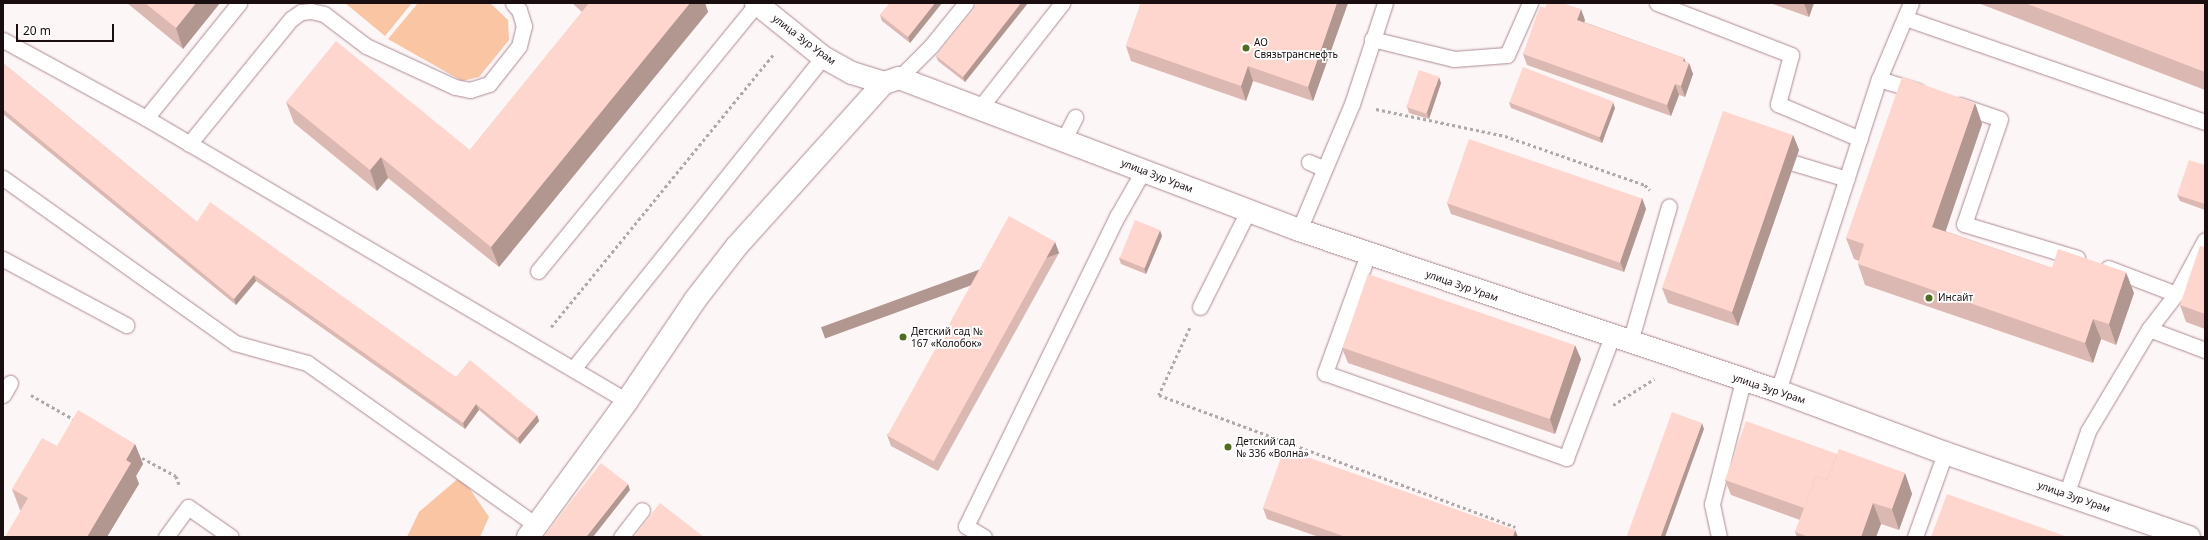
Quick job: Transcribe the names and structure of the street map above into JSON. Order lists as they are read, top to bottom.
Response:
{
  "streets": {
    "street": ["улица Зур Урам"]
  },
  "places": [
    "АО Связьтранснефть",
    "Инсайт",
    "Детский сад № 167 «Колобок»",
    "Детский сад № 336 «Волна»"
  ],
  "scale_bar": "20 m"
}
